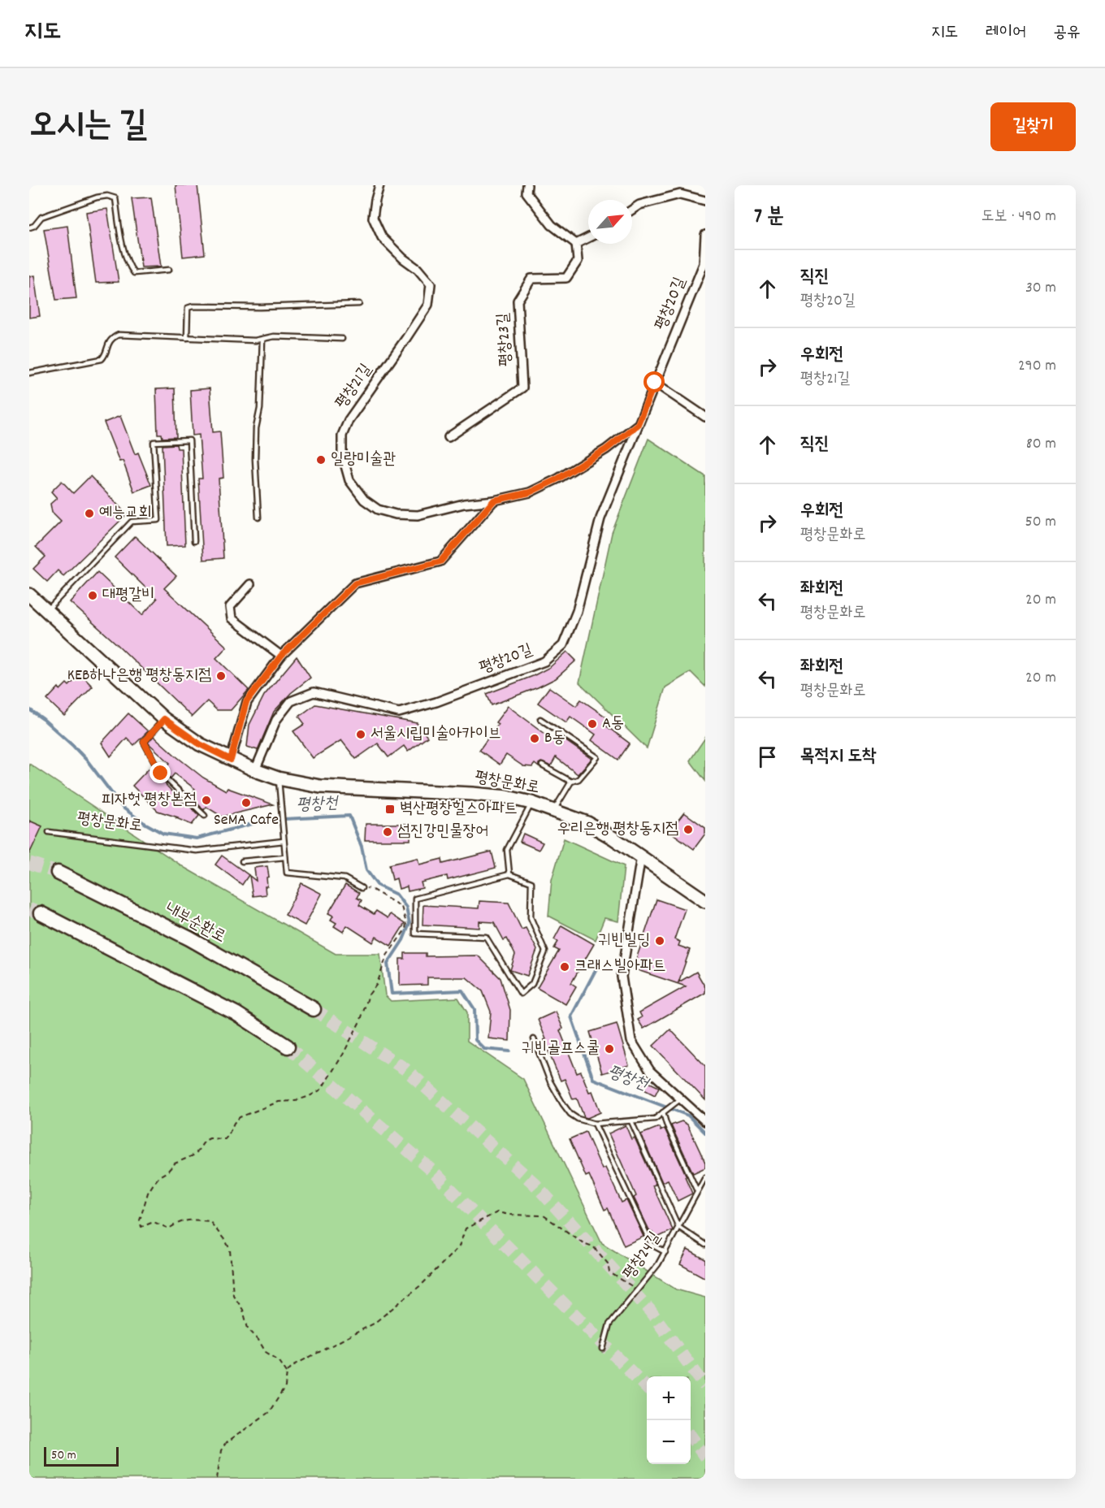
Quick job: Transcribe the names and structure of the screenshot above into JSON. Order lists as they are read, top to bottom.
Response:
{
  "streets": {
    "highway": ["내부순환로"],
    "main road": ["평창문화로"],
    "street": ["평창20길", "평창23길", "평창21길"],
    "lane": ["평창24길"]
  },
  "crossings": [
    ["평창20길", "평창21길"],
    ["평창20길", "평창문화로"]
  ],
  "water": ["평창천"],
  "places": {
    "other": [
      "일랑미술관",
      "예능교회",
      "대평갈비",
      "KEB하나은행 평창동지점",
      "A동",
      "서울시립미술아카이브",
      "B동",
      "피자헛 평창본점",
      "SeMA Cafe",
      "우리은행 평창동지점",
      "섬진강민물장어",
      "귀빈빌딩",
      "크래스빌아파트",
      "귀빈골프스쿨"
    ],
    "transit": ["벽산평창힐스아파트"]
  },
  "scale_bar": "50 m",
  "north": "top right",
  "page": {
    "header": "지도",
    "nav": ["지도", "레이어", "공유"],
    "title": "오시는 길",
    "buttons": "길찾기",
    "heading": ["7 분", "도보 · 490 m"],
    "list": [
      ["직진", "평창20길", "30 m"],
      ["우회전", "평창21길", "290 m"],
      ["직진", "80 m"],
      ["우회전", "평창문화로", "50 m"],
      ["좌회전", "평창문화로", "20 m"],
      ["좌회전", "평창문화로", "20 m"],
      "목적지 도착"
    ],
    "map_buttons": ["+", "−"],
    "scale": "50 m"
  }
}
